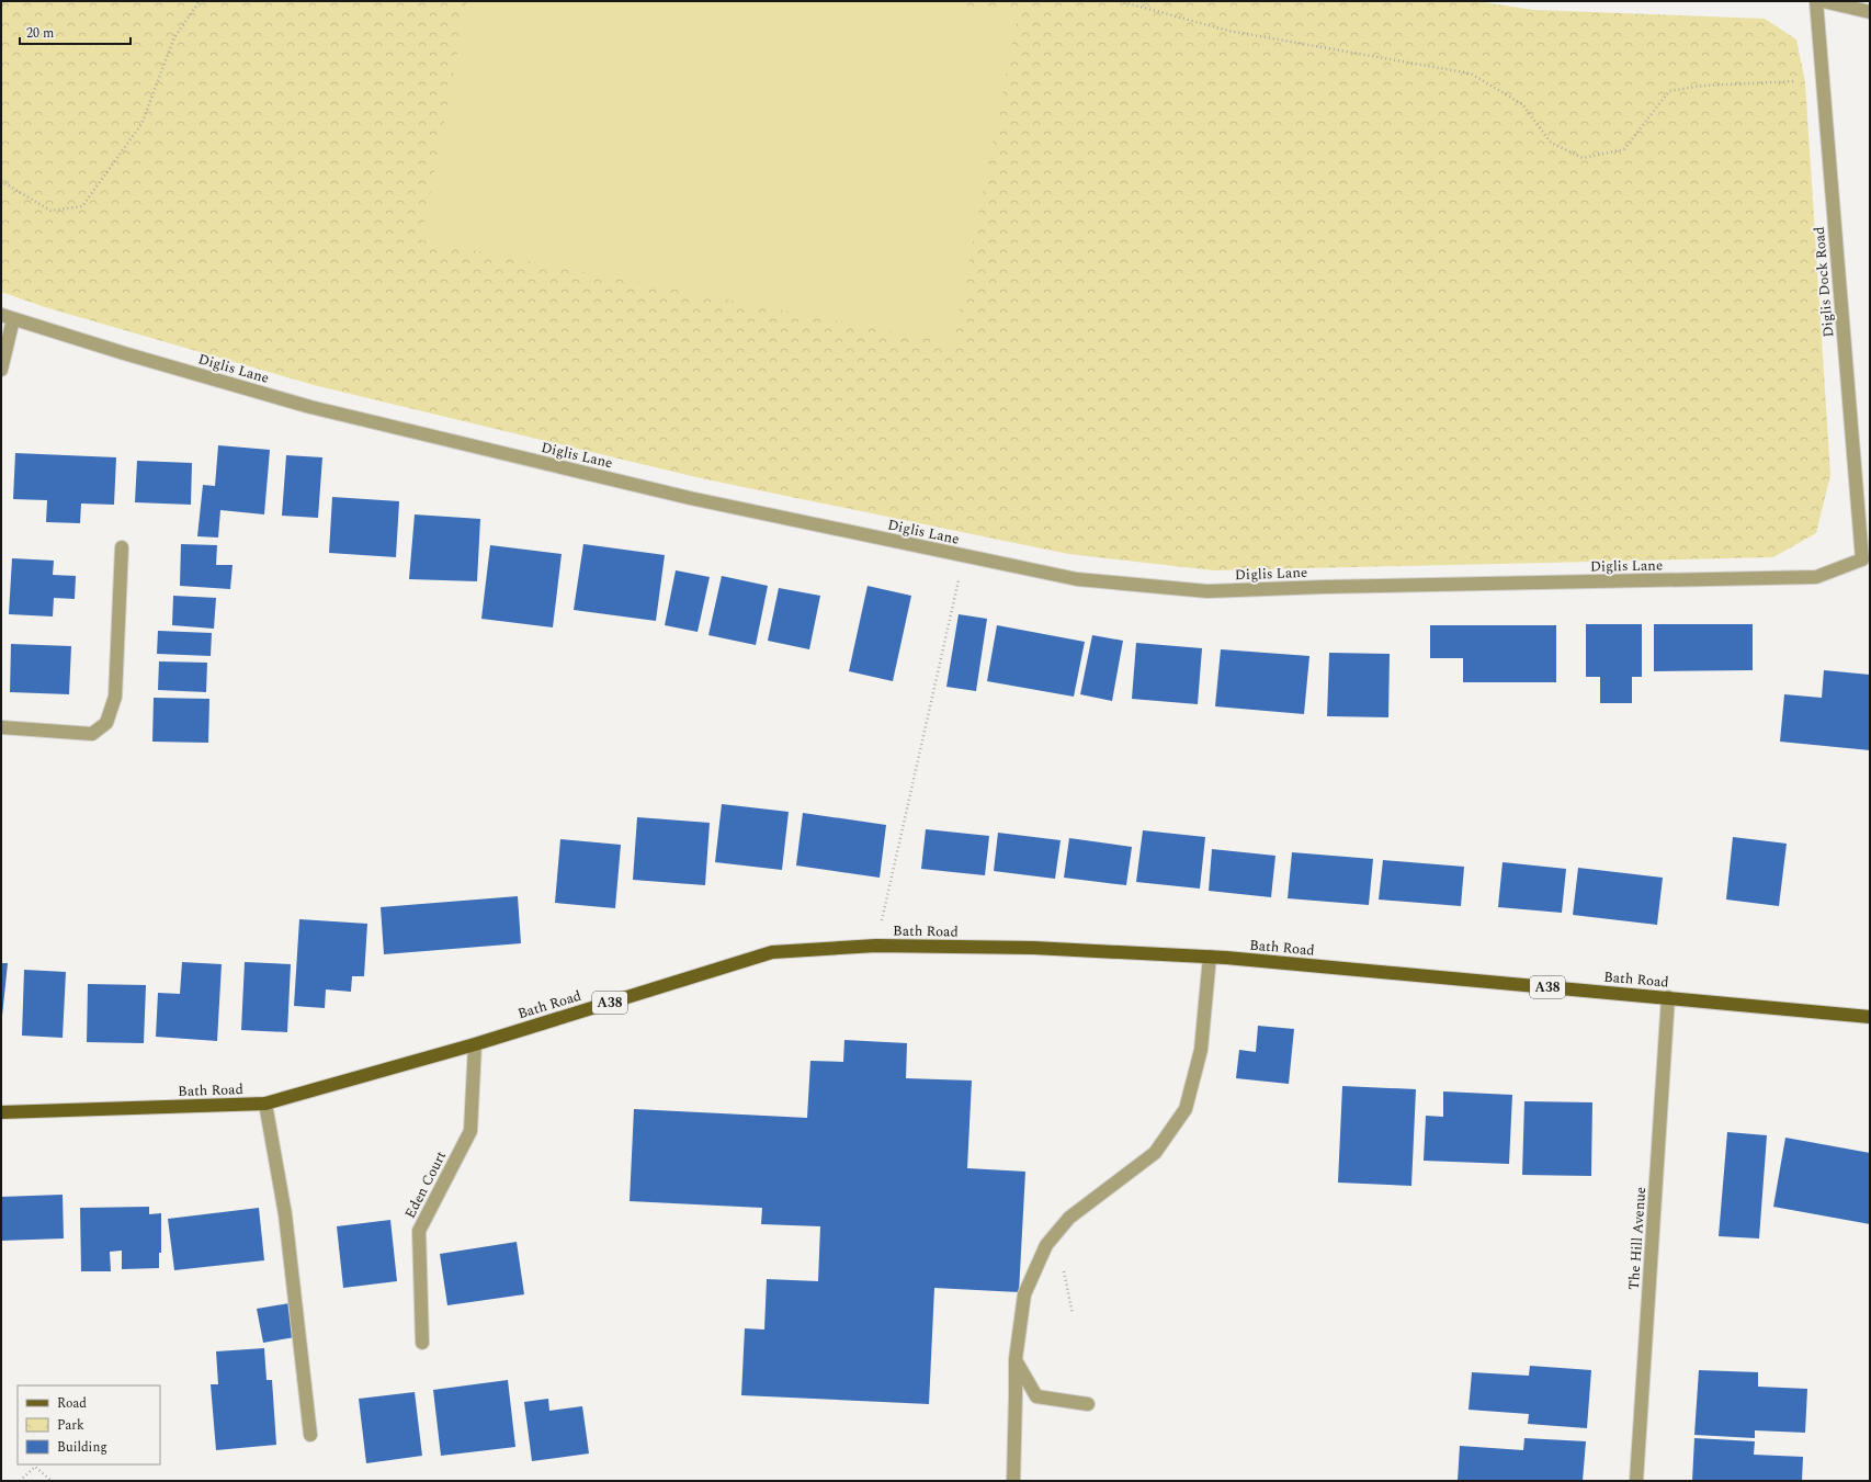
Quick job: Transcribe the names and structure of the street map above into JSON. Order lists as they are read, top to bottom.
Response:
{
  "streets": {
    "main road": ["Bath Road", "A38"],
    "street": [
      "Diglis Dock Road",
      "Diglis Lane",
      "Eden Court",
      "The Hill Avenue"
    ]
  },
  "crossings": [
    ["Diglis Dock Road", "Diglis Lane"],
    ["Bath Road", "Eden Court"],
    ["Bath Road", "The Hill Avenue"]
  ],
  "legend": ["Road", "Park", "Building"],
  "scale_bar": "20 m"
}
